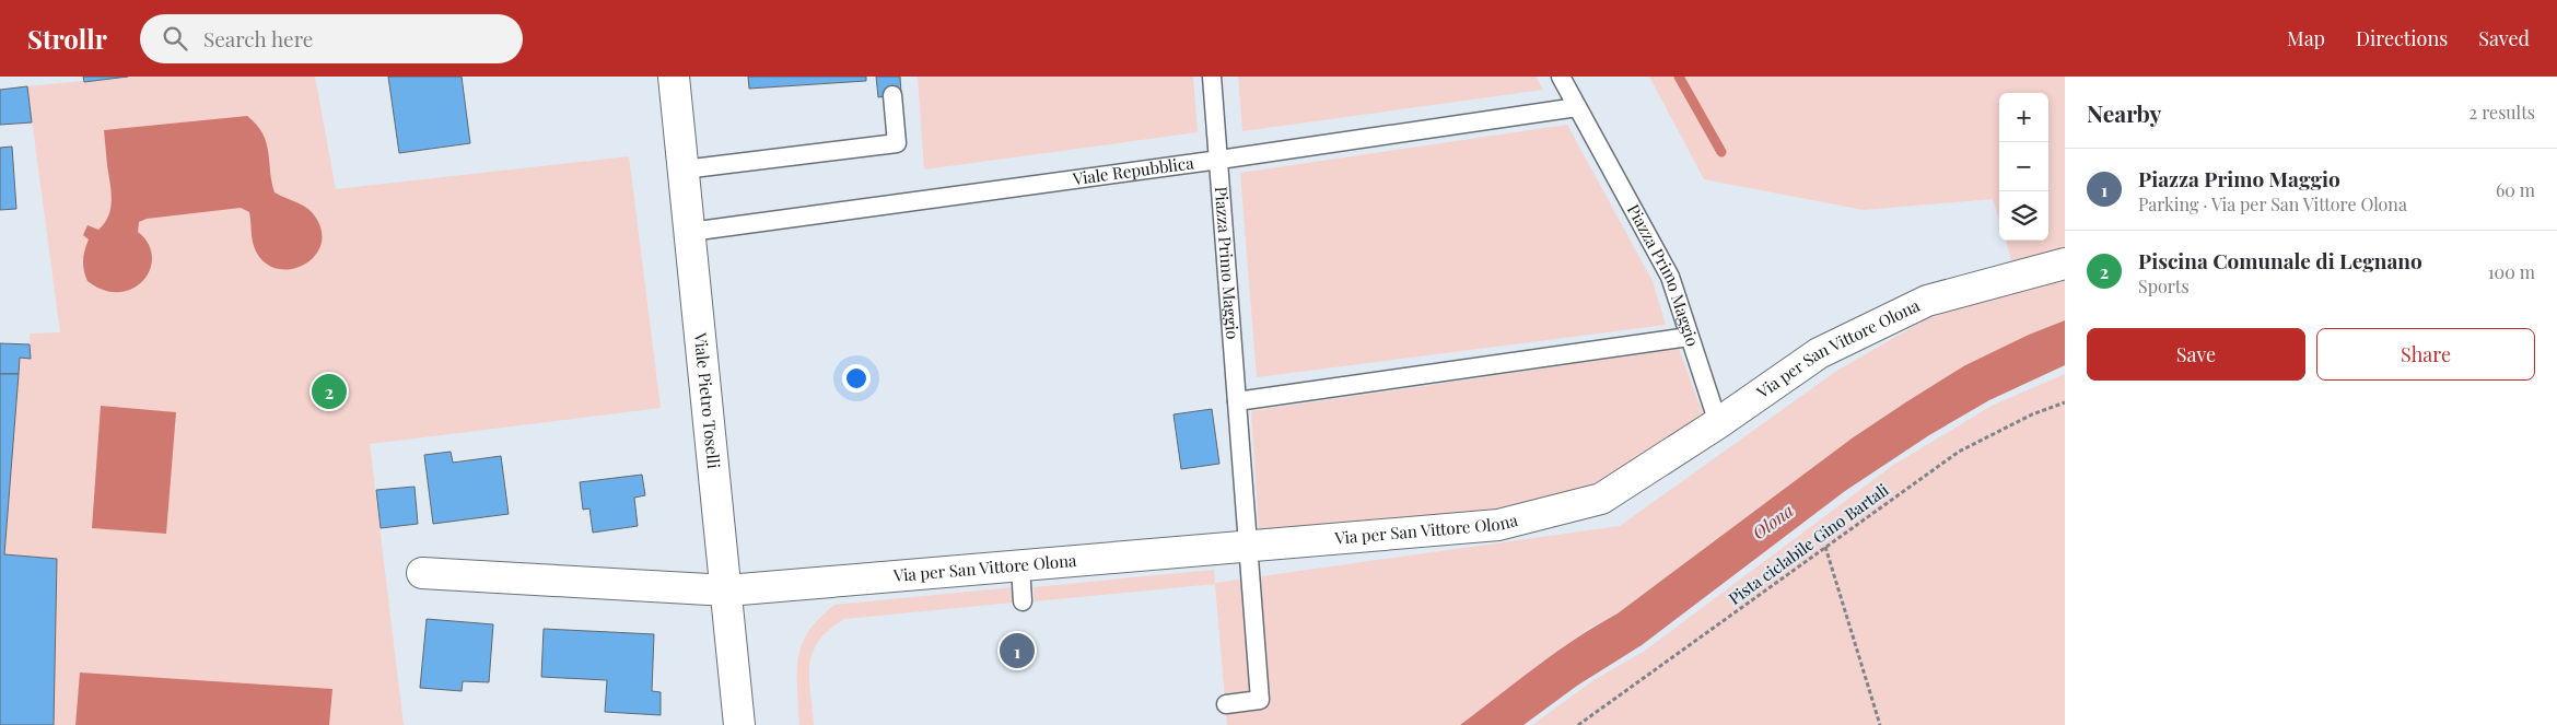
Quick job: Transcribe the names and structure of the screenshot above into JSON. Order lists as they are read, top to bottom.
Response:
{
  "streets": {
    "street": ["Via per San Vittore Olona", "Viale Pietro Toselli"],
    "lane": ["Viale Repubblica", "Piazza Primo Maggio"],
    "path": ["Pista ciclabile Gino Bartali"]
  },
  "crossings": [
    ["Viale Repubblica", "Piazza Primo Maggio"],
    ["Viale Repubblica", "Viale Pietro Toselli"],
    ["Piazza Primo Maggio", "Via per San Vittore Olona"],
    ["Via per San Vittore Olona", "Viale Pietro Toselli"]
  ],
  "water": ["Olona"],
  "page": {
    "header": "Strollr",
    "search": "Search here",
    "nav": ["Map", "Directions", "Saved"],
    "heading": ["Nearby", "2 results"],
    "map_buttons": ["+", "−"],
    "list": [
      {
        "mark": "1",
        "name": "Piazza Primo Maggio",
        "note": "Parking · Via per San Vittore Olona",
        "value": "60 m"
      },
      {
        "mark": "2",
        "name": "Piscina Comunale di Legnano",
        "note": "Sports",
        "value": "100 m"
      }
    ],
    "buttons": ["Save", "Share"],
    "pins": ["2", "1"]
  }
}
